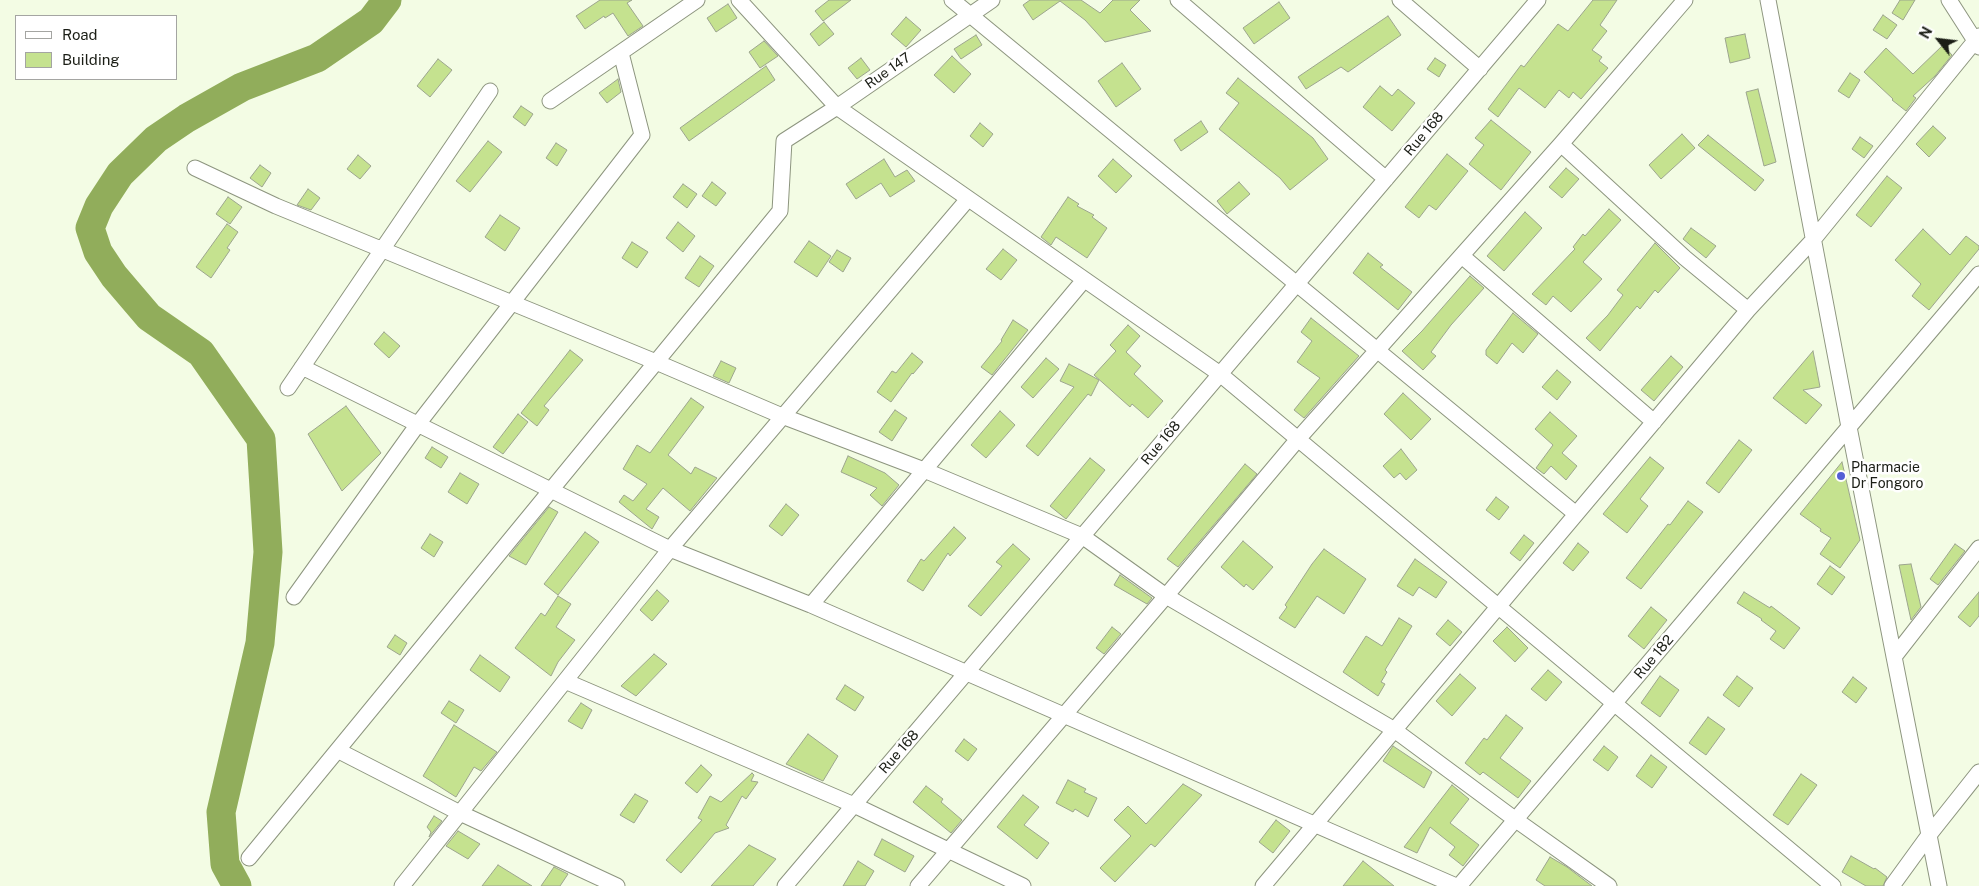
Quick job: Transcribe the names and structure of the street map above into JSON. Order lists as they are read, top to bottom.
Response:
{
  "streets": {
    "street": ["Rue 147", "Rue 168", "Rue 182"]
  },
  "places": ["Pharmacie Dr Fongoro"],
  "legend": ["Road", "Building"],
  "north": "top left"
}
